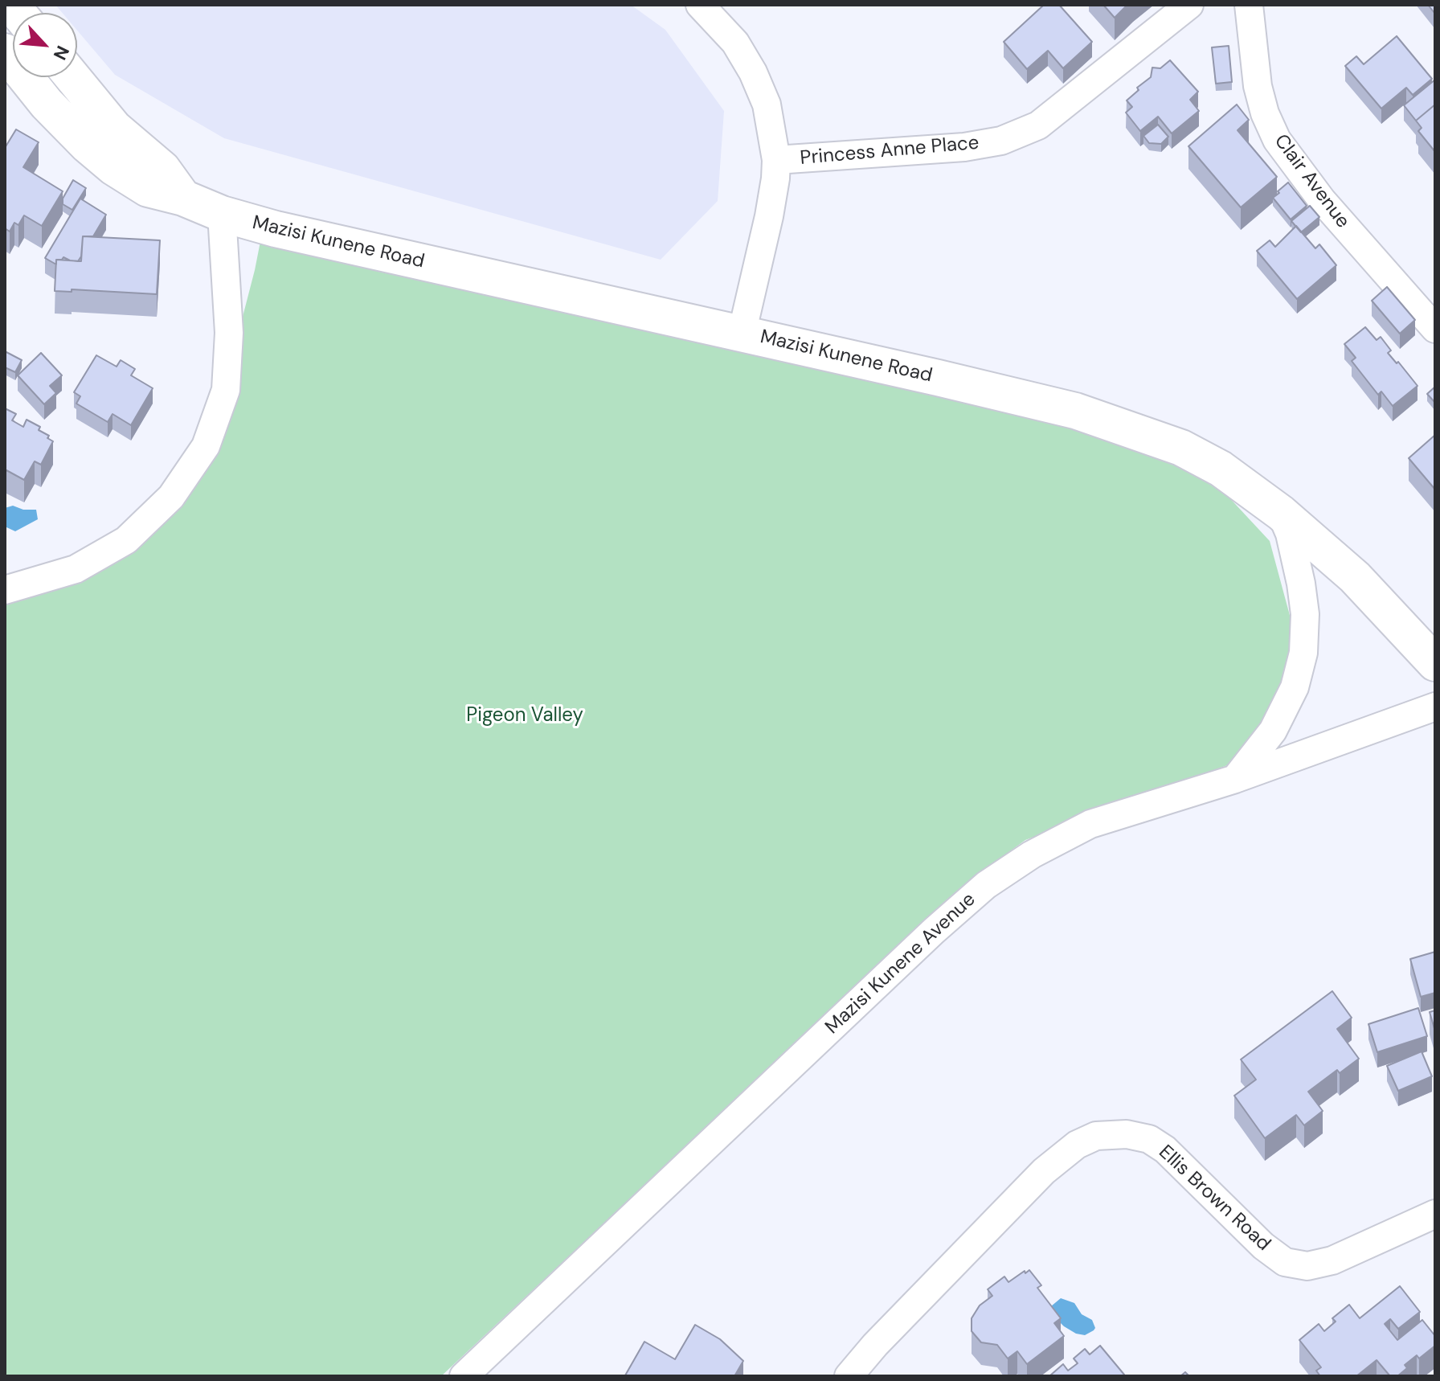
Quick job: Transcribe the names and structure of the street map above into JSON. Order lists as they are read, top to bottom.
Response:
{
  "streets": {
    "street": [
      "Princess Anne Place",
      "Clair Avenue",
      "Mazisi Kunene Road",
      "Mazisi Kunene Avenue",
      "Ellis Brown Road"
    ]
  },
  "parks": ["Pigeon Valley"],
  "north": "bottom right"
}
